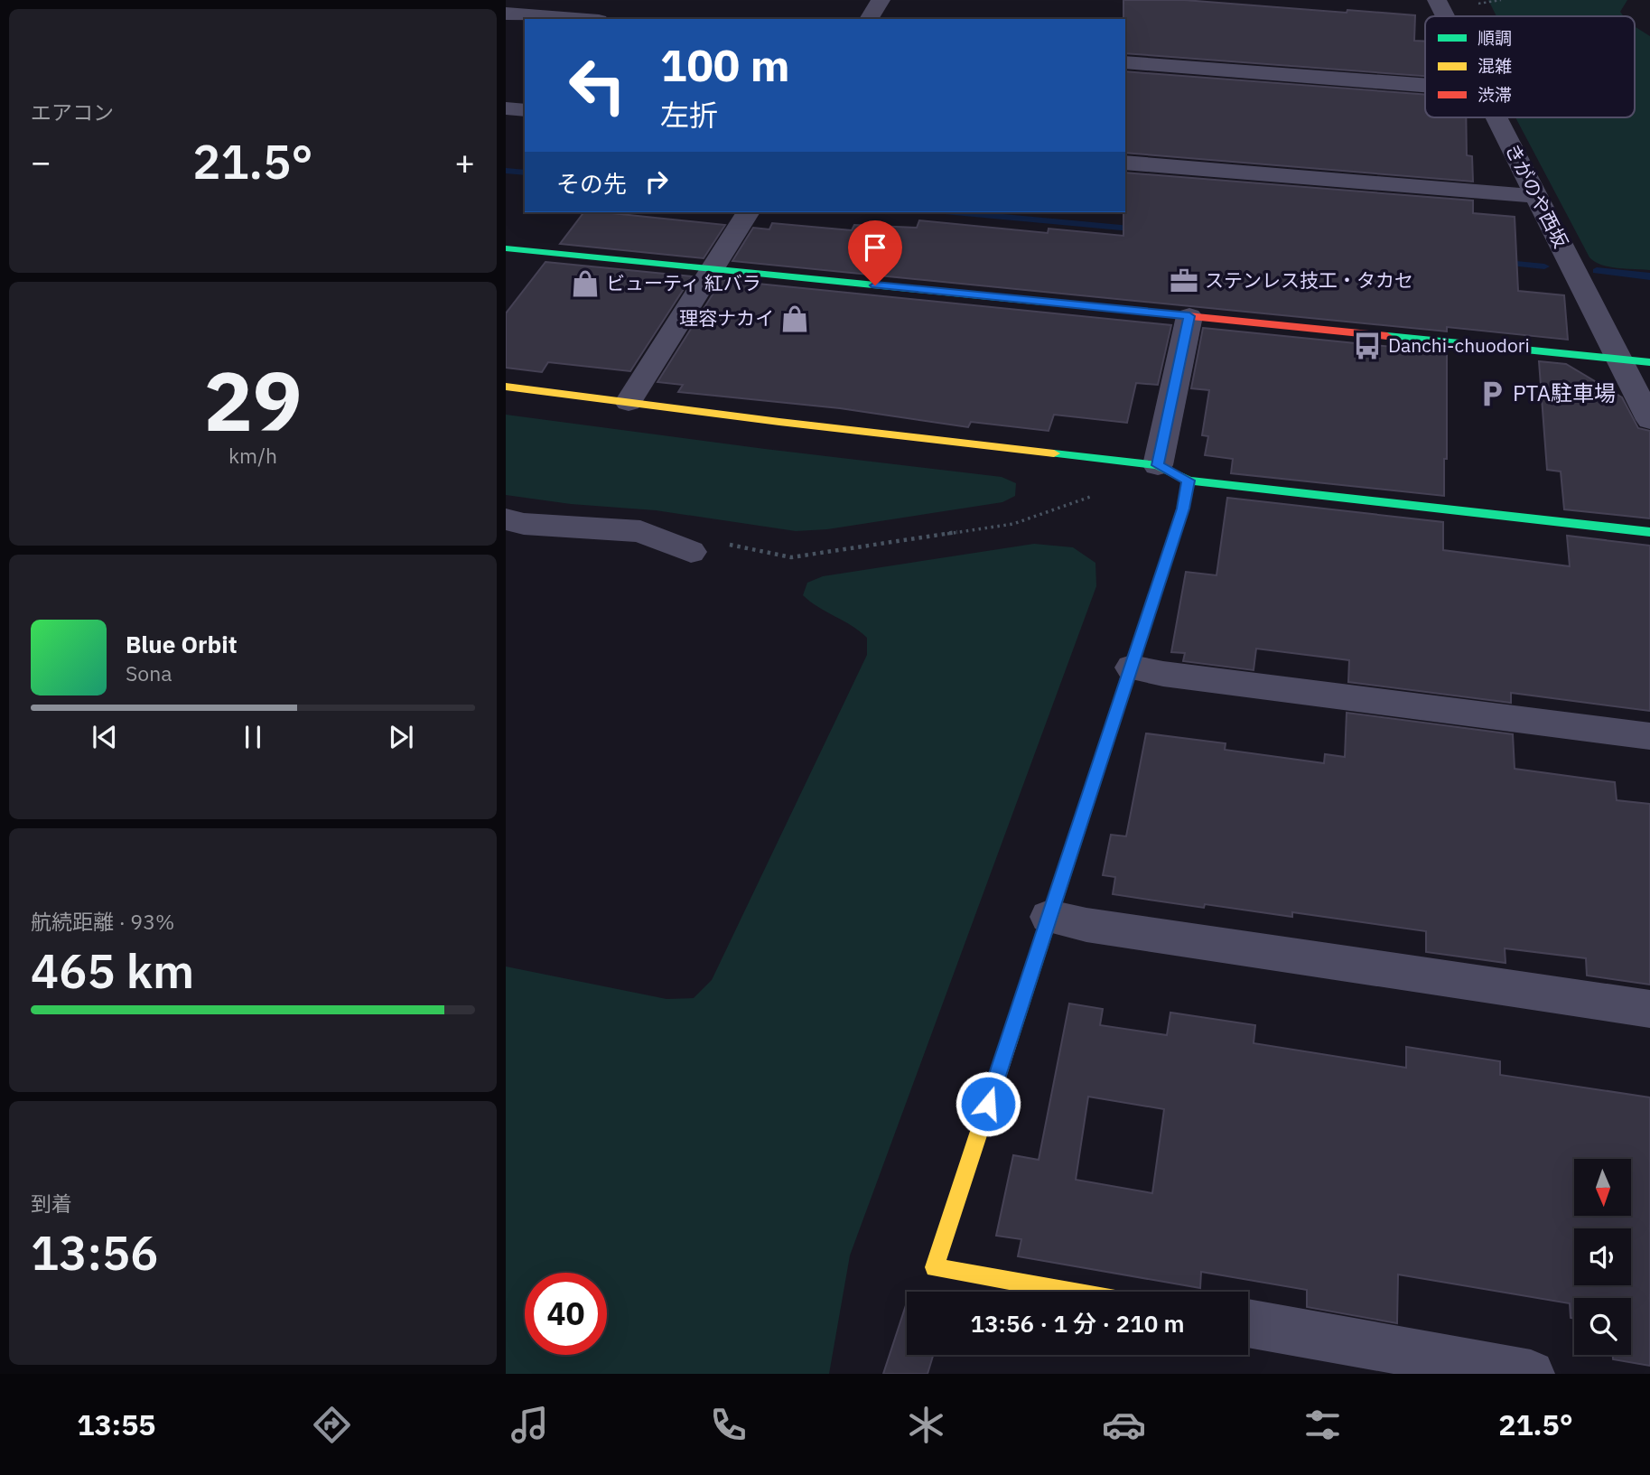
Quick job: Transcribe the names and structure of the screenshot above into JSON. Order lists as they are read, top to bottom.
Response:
{
  "streets": {
    "street": ["きがのや西坂"]
  },
  "places": {
    "office": ["ステンレス技工・タカセ"],
    "shop": ["ビューティ 紅バラ", "理容ナカイ"],
    "bus stop": ["Danchi-chuodori"],
    "parking": ["PTA駐車場"]
  },
  "legend": ["順調", "混雑", "渋滞"],
  "north": "bottom",
  "page": {
    "tile": [
      "エアコン",
      ["29", "km/h"],
      ["航続距離 · 93%", "465 km"],
      ["到着", "13:56"]
    ],
    "turn": ["100 m", "左折"],
    "heat": ["−", "21.5°", "+"],
    "then": "その先",
    "song": ["Blue Orbit", "Sona"],
    "limit": "40",
    "trip": "13:56 · 1 分 · 210 m",
    "tabs": ["13:55", "21.5°"]
  }
}
